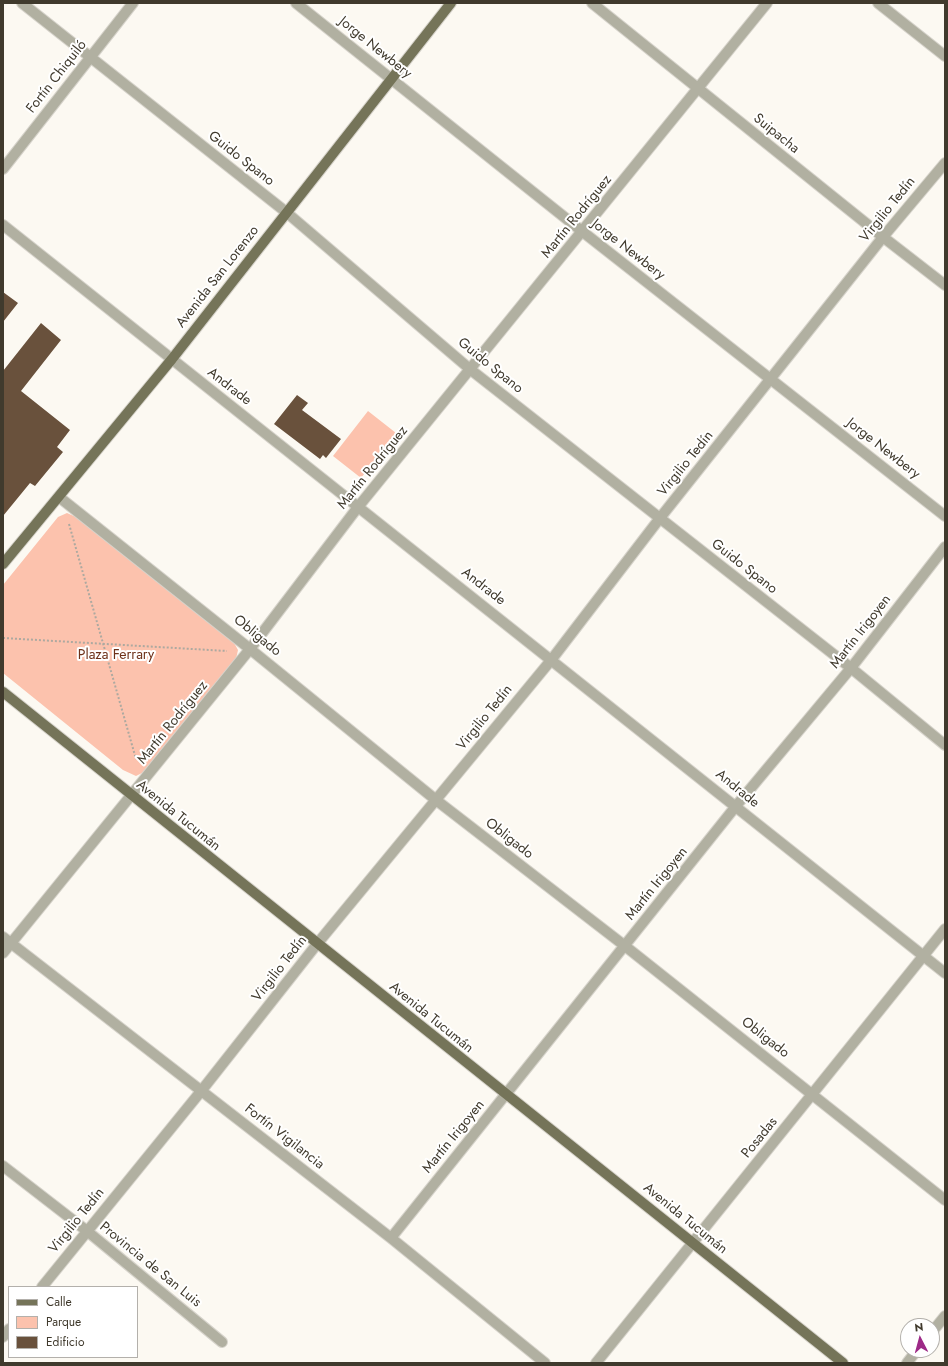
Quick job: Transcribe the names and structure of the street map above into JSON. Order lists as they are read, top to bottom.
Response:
{
  "streets": {
    "main road": ["Avenida San Lorenzo", "Avenida Tucumán"],
    "street": [
      "Jorge Newbery",
      "Fortín Chiquiló",
      "Suipacha",
      "Guido Spano",
      "Virgilio Tedín",
      "Martín Rodríguez",
      "Andrade",
      "Martín Irigoyen",
      "Obligado",
      "Fortín Vigilancia",
      "Posadas",
      "Provincia de San Luis"
    ]
  },
  "crossings": [
    ["Jorge Newbery", "Virgilio Tedín"],
    ["Jorge Newbery", "Martín Rodríguez"],
    ["Jorge Newbery", "Avenida San Lorenzo"],
    ["Fortín Chiquiló", "Guido Spano"],
    ["Suipacha", "Virgilio Tedín"],
    ["Suipacha", "Martín Rodríguez"],
    ["Guido Spano", "Virgilio Tedín"],
    ["Guido Spano", "Martín Rodríguez"],
    ["Guido Spano", "Avenida San Lorenzo"],
    ["Guido Spano", "Martín Irigoyen"],
    ["Virgilio Tedín", "Andrade"],
    ["Virgilio Tedín", "Obligado"],
    ["Virgilio Tedín", "Avenida Tucumán"],
    ["Virgilio Tedín", "Fortín Vigilancia"],
    ["Virgilio Tedín", "Provincia de San Luis"],
    ["Martín Rodríguez", "Andrade"],
    ["Martín Rodríguez", "Obligado"],
    ["Martín Rodríguez", "Avenida Tucumán"],
    ["Martín Rodríguez", "Fortín Vigilancia"],
    ["Avenida San Lorenzo", "Andrade"],
    ["Avenida San Lorenzo", "Obligado"],
    ["Andrade", "Martín Irigoyen"],
    ["Andrade", "Posadas"],
    ["Martín Irigoyen", "Obligado"],
    ["Martín Irigoyen", "Avenida Tucumán"],
    ["Martín Irigoyen", "Fortín Vigilancia"],
    ["Obligado", "Posadas"],
    ["Avenida Tucumán", "Posadas"]
  ],
  "parks": ["Plaza Ferrary"],
  "legend": ["Calle", "Parque", "Edificio"],
  "north": "top"
}
